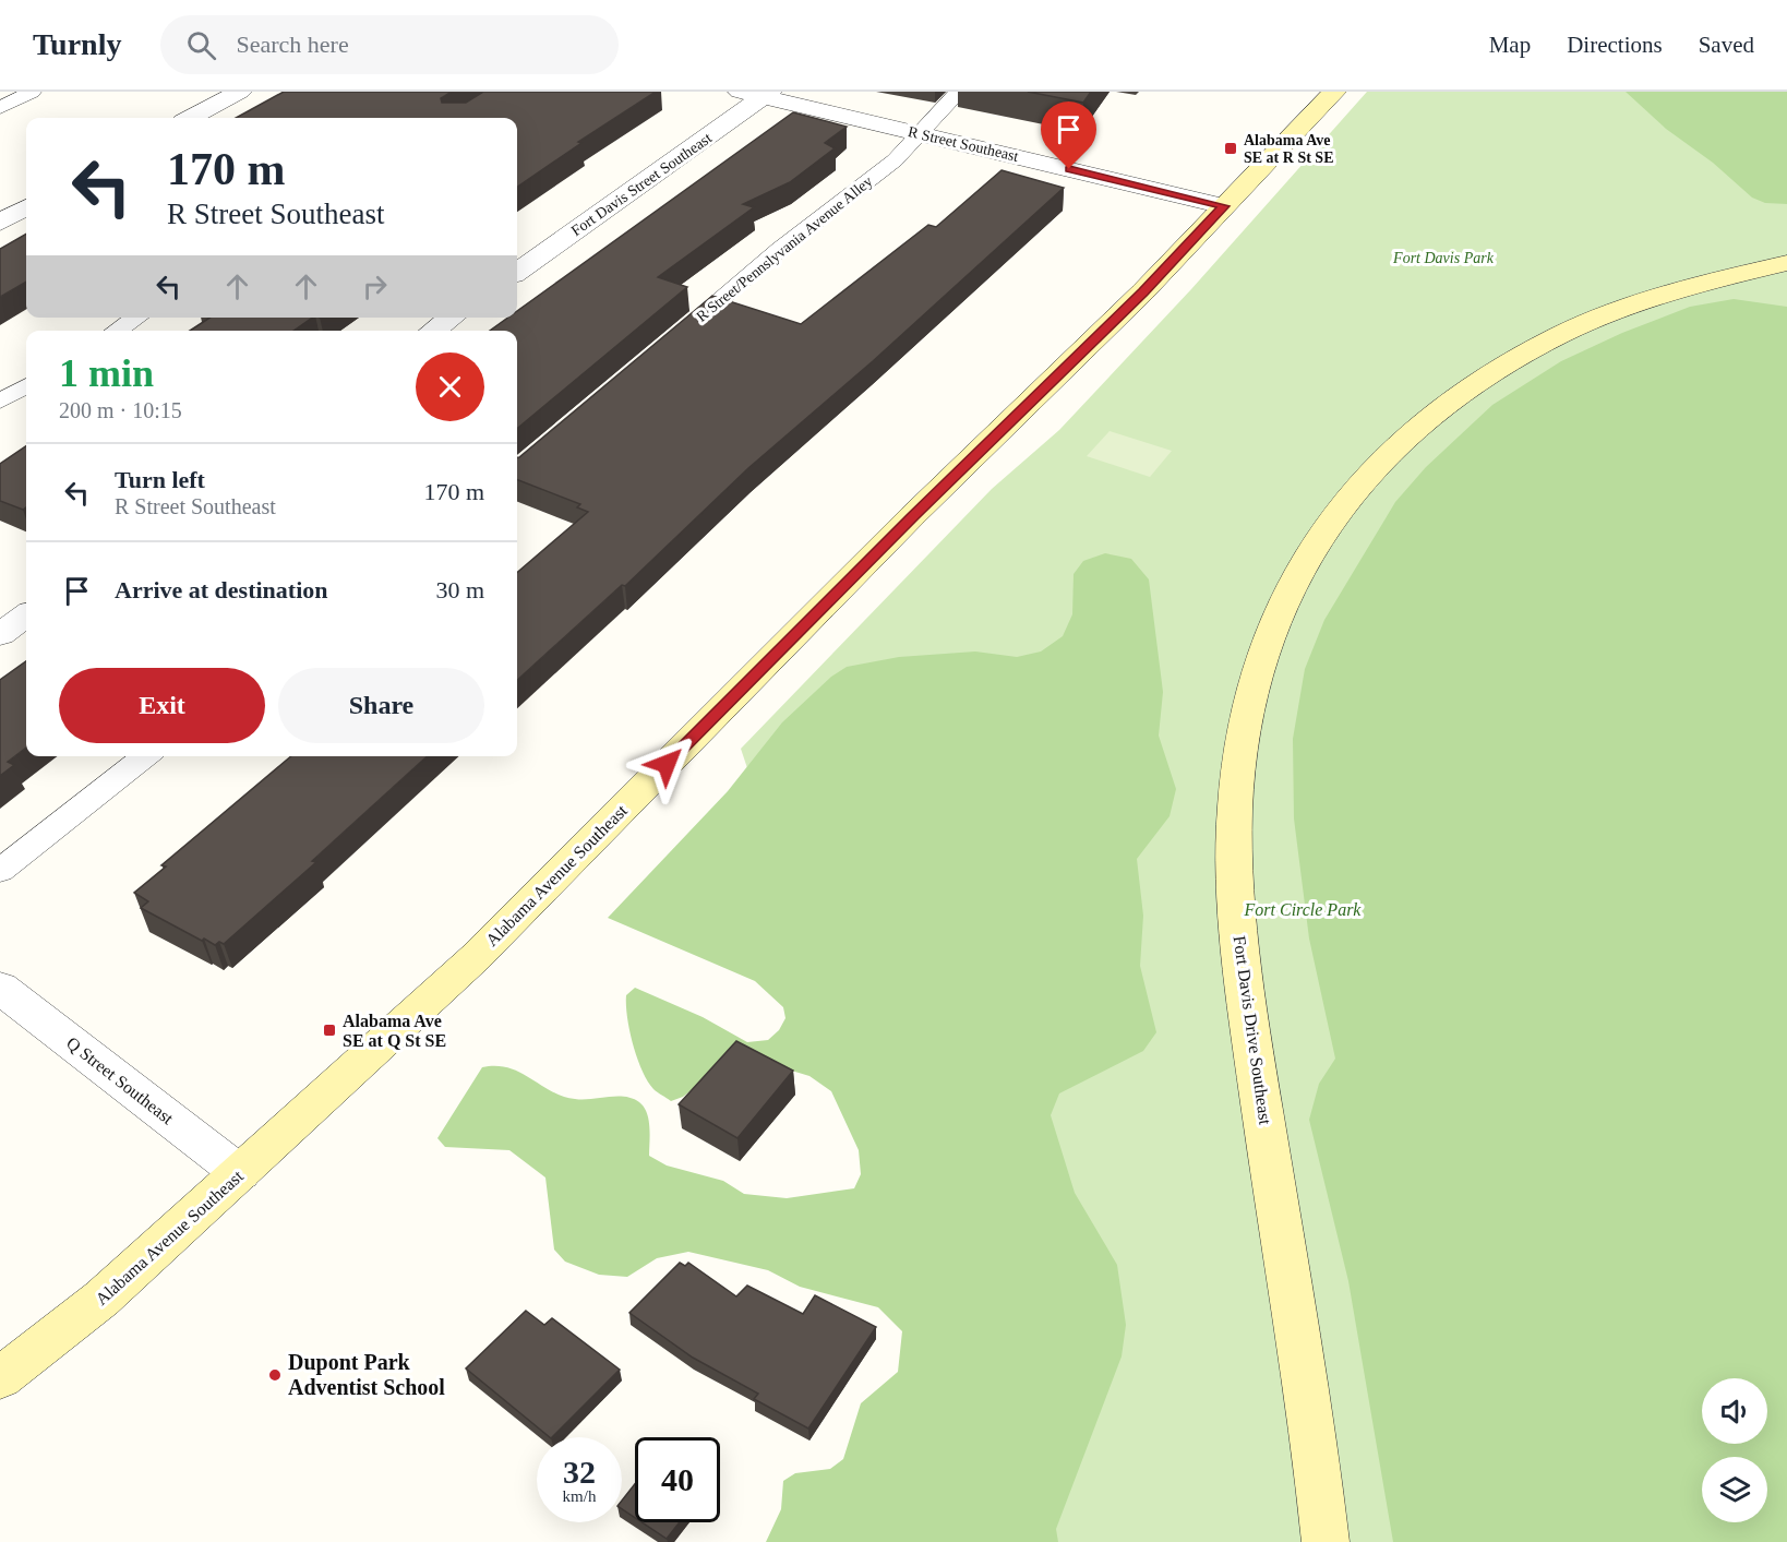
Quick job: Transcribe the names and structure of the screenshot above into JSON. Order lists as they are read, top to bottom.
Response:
{
  "streets": {
    "street": [
      "R Street Southeast",
      "Fort Davis Street Southeast",
      "Alabama Avenue Southeast",
      "Fort Davis Drive Southeast",
      "Q Street Southeast"
    ],
    "lane": ["R Street/Pennslyvania Avenue Alley"]
  },
  "crossings": [
    ["R Street Southeast", "Fort Davis Street Southeast"],
    ["R Street Southeast", "R Street/Pennslyvania Avenue Alley"],
    ["R Street Southeast", "Alabama Avenue Southeast"],
    ["Alabama Avenue Southeast", "Q Street Southeast"]
  ],
  "parks": ["Fort Davis Park", "Fort Circle Park"],
  "places": {
    "transit": ["Alabama Ave SE at R St SE", "Alabama Ave SE at Q St SE"],
    "other": ["Dupont Park Adventist School"]
  },
  "page": {
    "header": "Turnly",
    "search": "Search here",
    "nav": ["Map", "Directions", "Saved"],
    "turn": ["170 m", "R Street Southeast"],
    "heading": ["1 min", "200 m · 10:15"],
    "list": [
      {
        "name": "Turn left",
        "note": "R Street Southeast",
        "value": "170 m"
      },
      {
        "name": "Arrive at destination",
        "value": "30 m"
      }
    ],
    "buttons": ["Exit", "Share"],
    "speed": "32 km/h",
    "limit": "40"
  }
}
